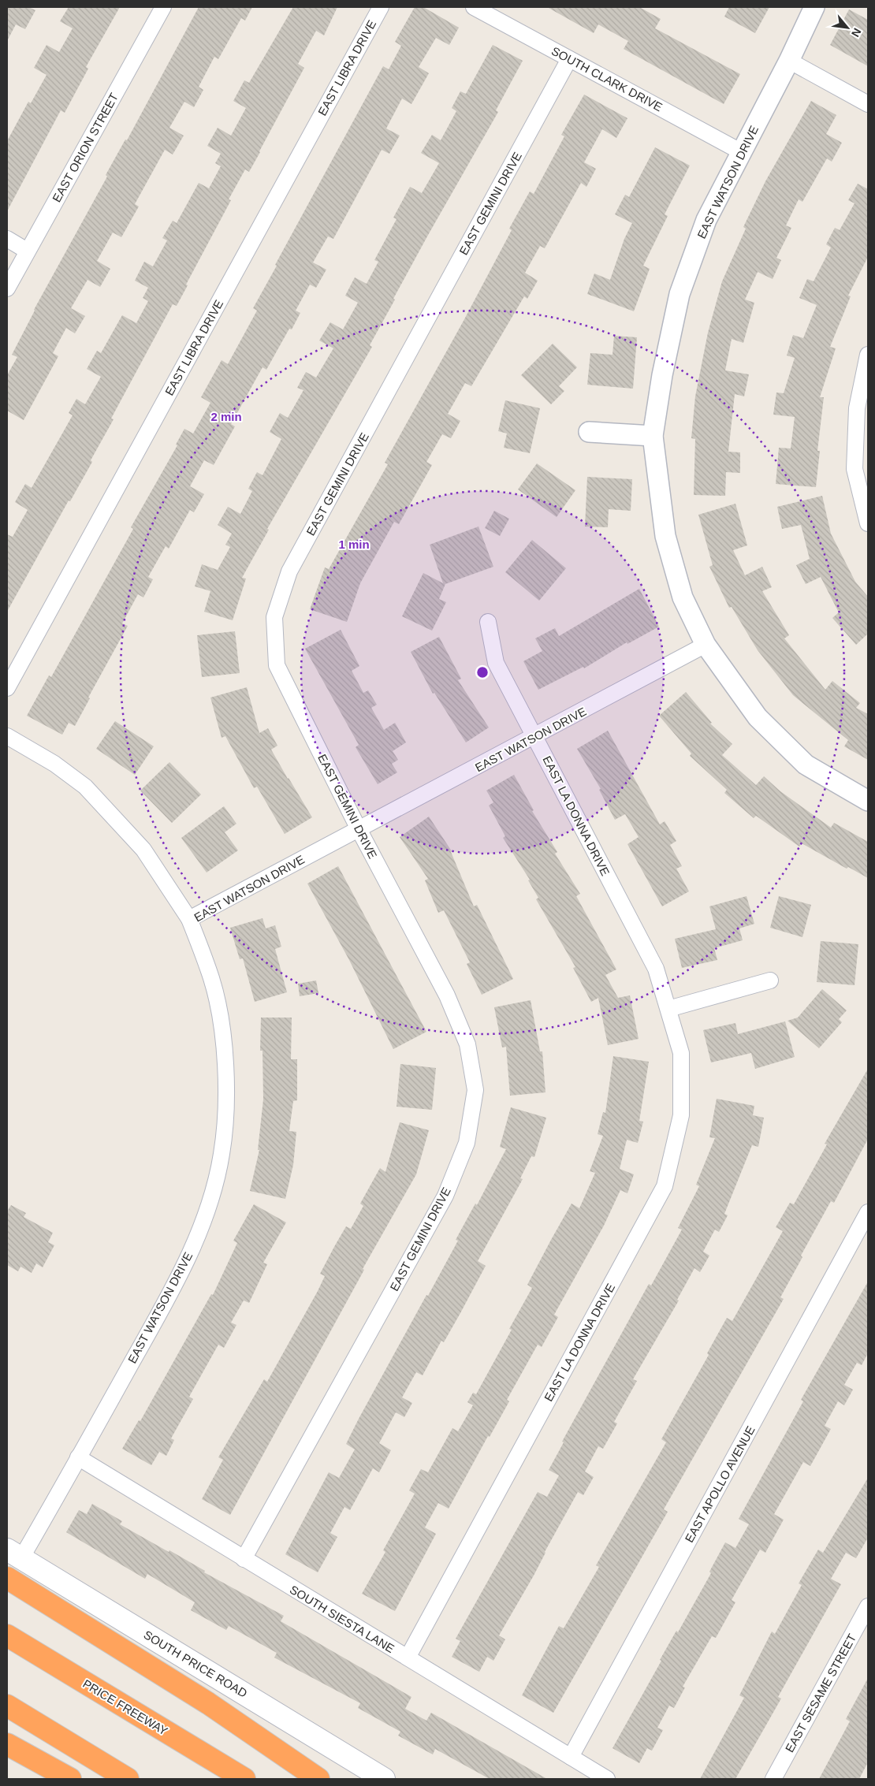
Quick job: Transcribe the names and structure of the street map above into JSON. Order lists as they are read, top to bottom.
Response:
{
  "streets": {
    "highway": ["PRICE FREEWAY"],
    "main road": ["SOUTH PRICE ROAD"],
    "street": [
      "EAST LIBRA DRIVE",
      "SOUTH CLARK DRIVE",
      "EAST ORION STREET",
      "EAST WATSON DRIVE",
      "EAST GEMINI DRIVE",
      "EAST LA DONNA DRIVE",
      "EAST APOLLO AVENUE",
      "SOUTH SIESTA LANE",
      "EAST SESAME STREET"
    ]
  },
  "crossings": [
    ["SOUTH CLARK DRIVE", "EAST WATSON DRIVE"],
    ["SOUTH CLARK DRIVE", "EAST GEMINI DRIVE"],
    ["EAST WATSON DRIVE", "EAST GEMINI DRIVE"],
    ["EAST WATSON DRIVE", "EAST LA DONNA DRIVE"],
    ["EAST WATSON DRIVE", "SOUTH SIESTA LANE"],
    ["EAST WATSON DRIVE", "SOUTH PRICE ROAD"],
    ["EAST GEMINI DRIVE", "SOUTH SIESTA LANE"],
    ["EAST LA DONNA DRIVE", "SOUTH SIESTA LANE"],
    ["EAST APOLLO AVENUE", "SOUTH SIESTA LANE"]
  ],
  "north": "bottom right",
  "rings": ["2 min", "1 min"]
}
